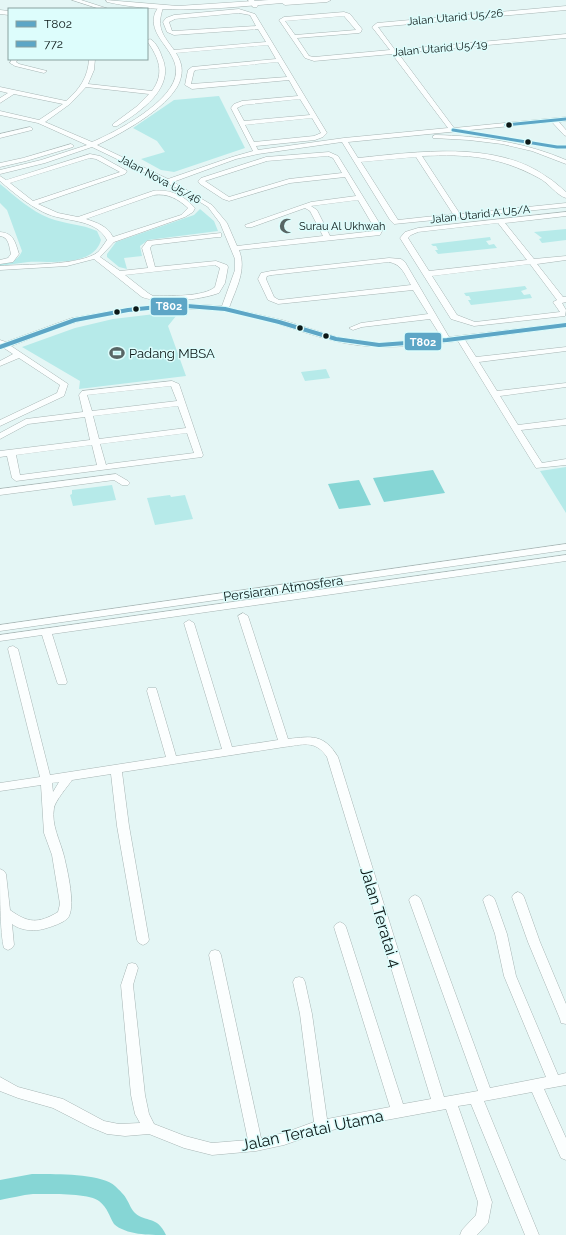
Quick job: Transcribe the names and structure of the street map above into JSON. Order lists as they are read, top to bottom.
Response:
{
  "streets": {
    "street": [
      "Jalan Utarid U5/26",
      "Jalan Utarid U5/19",
      "Jalan Nova U5/46",
      "Jalan Utarid A U5/A",
      "Persiaran Atmosfera",
      "Jalan Teratai 4",
      "Jalan Teratai Utama"
    ]
  },
  "crossings": [
    ["Jalan Utarid U5/26", "Jalan Utarid U5/19"],
    ["Jalan Teratai 4", "Jalan Teratai Utama"]
  ],
  "places": {
    "mosque": ["Surau Al Ukhwah"],
    "sports": ["Padang MBSA"]
  },
  "lines": ["transit line 772", "transit line T802"],
  "legend": ["T802", "772"]
}
